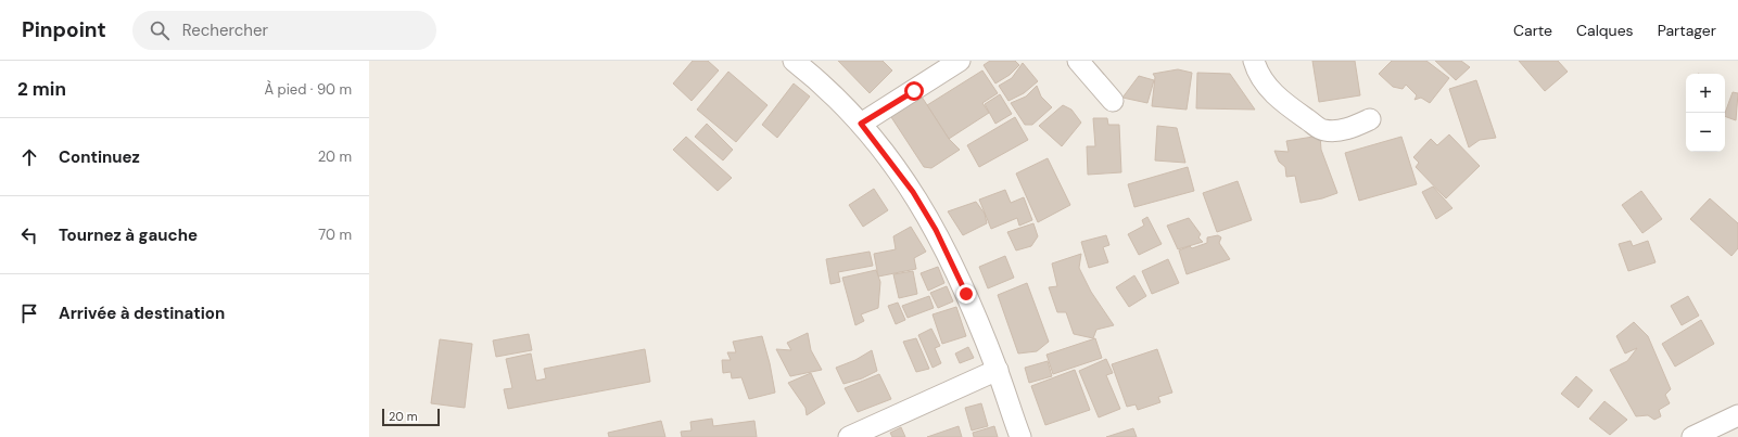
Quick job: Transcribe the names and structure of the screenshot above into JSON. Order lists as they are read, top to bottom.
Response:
{
  "scale_bar": "20 m",
  "page": {
    "header": "Pinpoint",
    "search": "Rechercher",
    "nav": ["Carte", "Calques", "Partager"],
    "heading": ["2 min", "À pied · 90 m"],
    "map_buttons": ["+", "−"],
    "list": [
      ["Continuez", "20 m"],
      ["Tournez à gauche", "70 m"],
      "Arrivée à destination"
    ],
    "scale": "20 m"
  }
}
